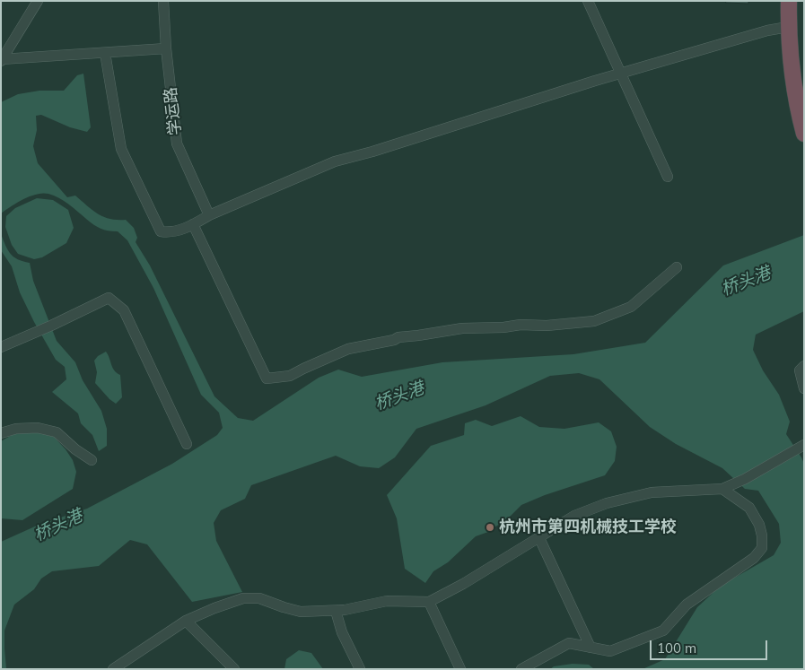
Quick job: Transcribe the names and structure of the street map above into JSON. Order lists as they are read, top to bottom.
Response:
{
  "streets": {
    "street": ["学运路"]
  },
  "water": ["桥头港"],
  "places": ["杭州市第四机械技工学校"],
  "scale_bar": "100 m"
}
